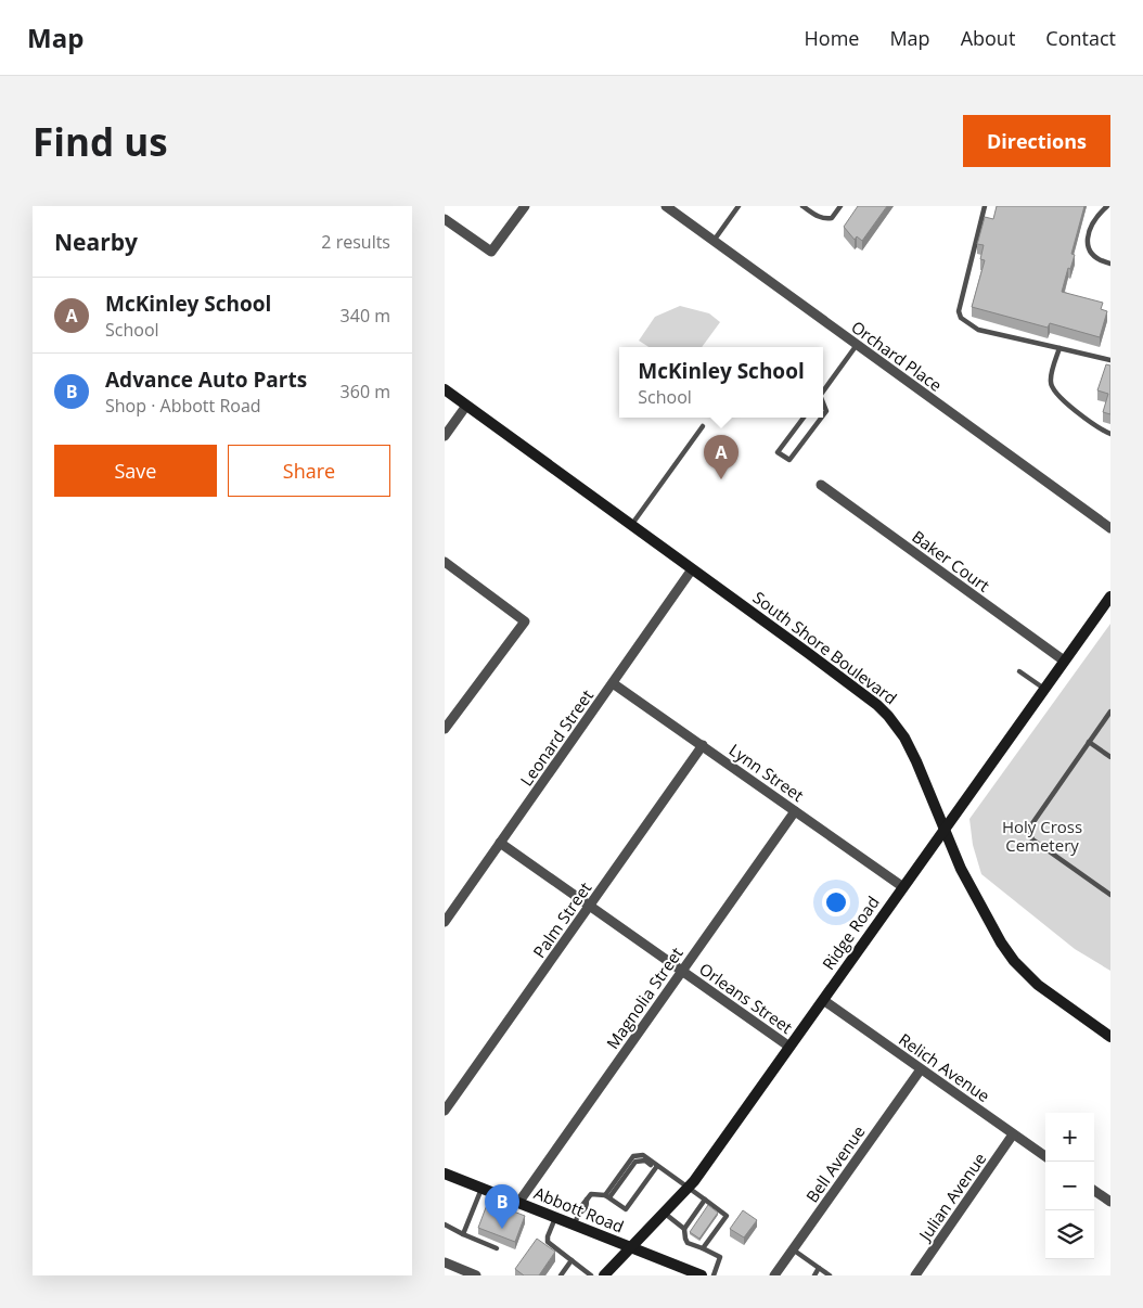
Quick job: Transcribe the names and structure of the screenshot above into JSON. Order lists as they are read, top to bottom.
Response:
{
  "streets": {
    "street": [
      "Orchard Place",
      "Baker Court",
      "South Shore Boulevard",
      "Leonard Street",
      "Lynn Street",
      "Palm Street",
      "Ridge Road",
      "Magnolia Street",
      "Orleans Street",
      "Relich Avenue",
      "Bell Avenue",
      "Julian Avenue",
      "Abbott Road"
    ]
  },
  "crossings": [
    ["Baker Court", "Ridge Road"],
    ["South Shore Boulevard", "Leonard Street"],
    ["South Shore Boulevard", "Ridge Road"],
    ["Leonard Street", "Lynn Street"],
    ["Leonard Street", "Orleans Street"],
    ["Lynn Street", "Palm Street"],
    ["Lynn Street", "Ridge Road"],
    ["Lynn Street", "Magnolia Street"],
    ["Palm Street", "Orleans Street"],
    ["Ridge Road", "Orleans Street"],
    ["Ridge Road", "Relich Avenue"],
    ["Ridge Road", "Abbott Road"],
    ["Magnolia Street", "Orleans Street"],
    ["Magnolia Street", "Abbott Road"],
    ["Relich Avenue", "Bell Avenue"],
    ["Relich Avenue", "Julian Avenue"]
  ],
  "parks": ["Holy Cross Cemetery"],
  "page": {
    "header": "Map",
    "nav": [
      "Home",
      "Map",
      "About",
      "Contact"
    ],
    "buttons": [
      "Directions",
      ["Save", "Share"]
    ],
    "title": "Find us",
    "heading": ["Nearby", "2 results"],
    "list": [
      {
        "mark": "A",
        "name": "McKinley School",
        "note": "School",
        "value": "340 m"
      },
      {
        "mark": "B",
        "name": "Advance Auto Parts",
        "note": "Shop · Abbott Road",
        "value": "360 m"
      }
    ],
    "popup": ["McKinley School", "School"],
    "pins": ["A", "B"],
    "map_buttons": ["+", "−"]
  }
}
